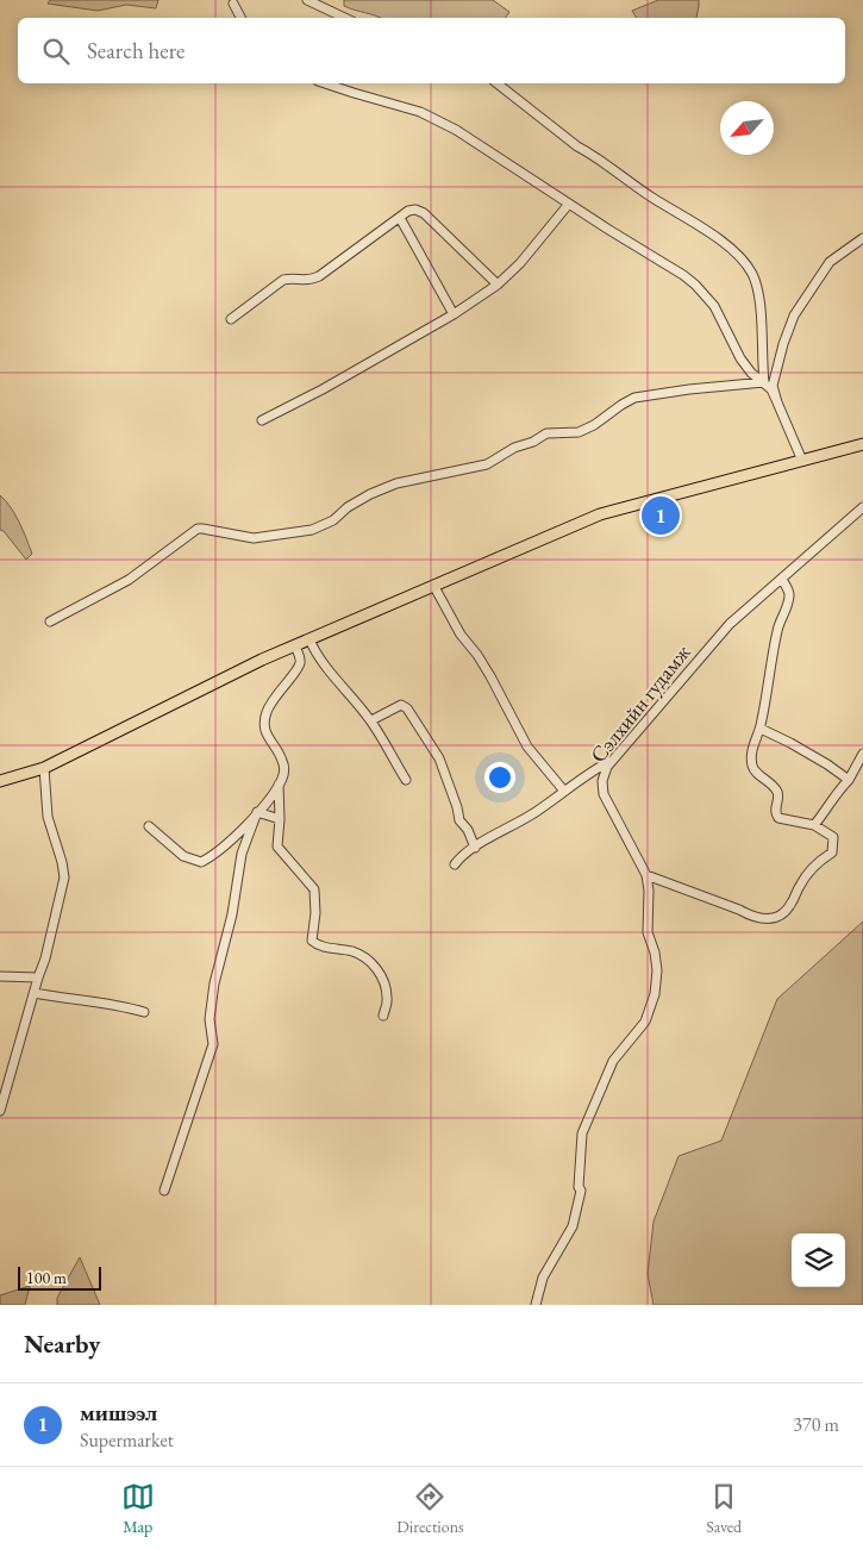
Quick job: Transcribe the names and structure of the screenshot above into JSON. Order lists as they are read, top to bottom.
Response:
{
  "streets": {
    "street": ["Сэлхийн гудамж"]
  },
  "scale_bar": "100 m",
  "north": "bottom left",
  "page": {
    "search": "Search here",
    "pins": "1",
    "scale": "100 m",
    "heading": "Nearby",
    "list": [
      {
        "mark": "1",
        "name": "мишээл",
        "note": "Supermarket",
        "value": "370 m"
      }
    ],
    "nav": ["Map", "Directions", "Saved"]
  }
}
